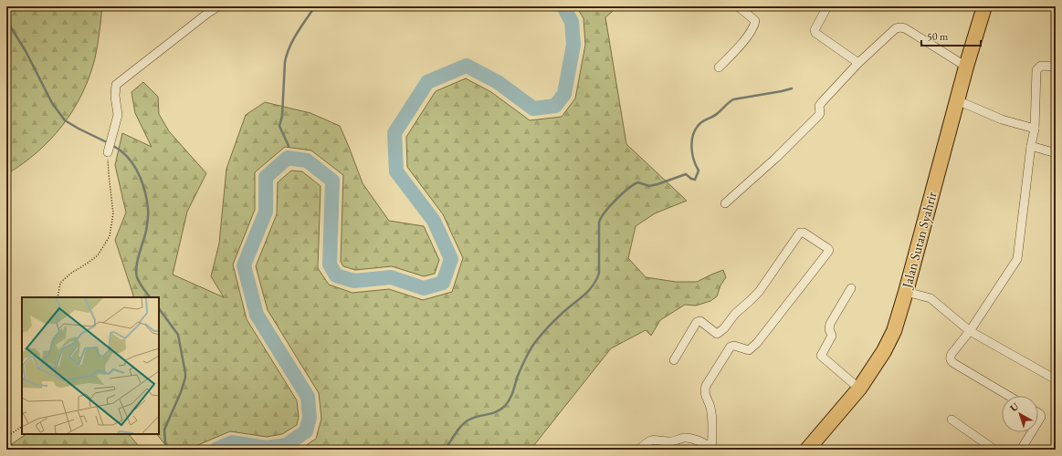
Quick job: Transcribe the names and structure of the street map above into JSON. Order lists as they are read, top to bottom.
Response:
{
  "streets": {
    "highway": ["Jalan Sutan Syahrir"]
  },
  "scale_bar": "50 m",
  "north": "top left"
}
